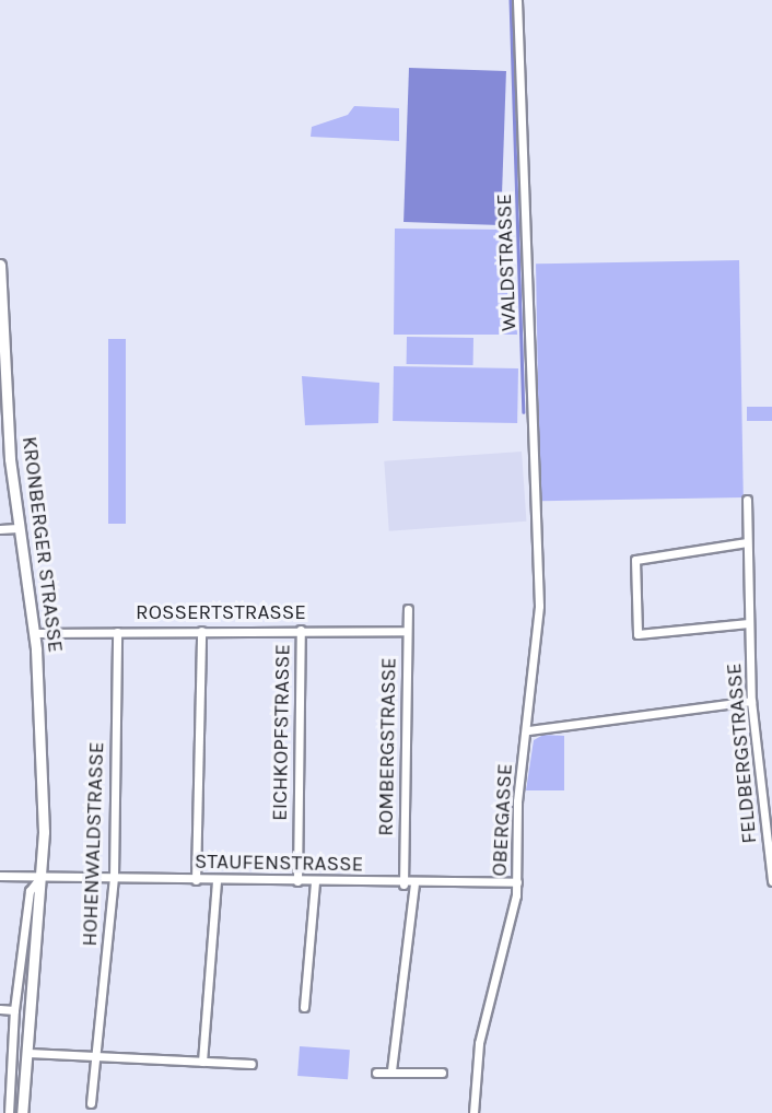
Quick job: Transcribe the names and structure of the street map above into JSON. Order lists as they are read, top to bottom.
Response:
{
  "streets": {
    "street": [
      "WALDSTRASSE",
      "KRONBERGER STRASSE",
      "ROSSERTSTRASSE",
      "EICHKOPFSTRASSE",
      "ROMBERGSTRASSE",
      "FELDBERGSTRASSE",
      "OBERGASSE",
      "HOHENWALDSTRASSE",
      "STAUFENSTRASSE"
    ]
  },
  "crossings": [
    ["WALDSTRASSE", "OBERGASSE"],
    ["KRONBERGER STRASSE", "ROSSERTSTRASSE"],
    ["KRONBERGER STRASSE", "STAUFENSTRASSE"],
    ["ROSSERTSTRASSE", "EICHKOPFSTRASSE"],
    ["ROSSERTSTRASSE", "ROMBERGSTRASSE"],
    ["ROSSERTSTRASSE", "HOHENWALDSTRASSE"],
    ["EICHKOPFSTRASSE", "STAUFENSTRASSE"],
    ["ROMBERGSTRASSE", "STAUFENSTRASSE"],
    ["OBERGASSE", "STAUFENSTRASSE"],
    ["HOHENWALDSTRASSE", "STAUFENSTRASSE"]
  ]
}
